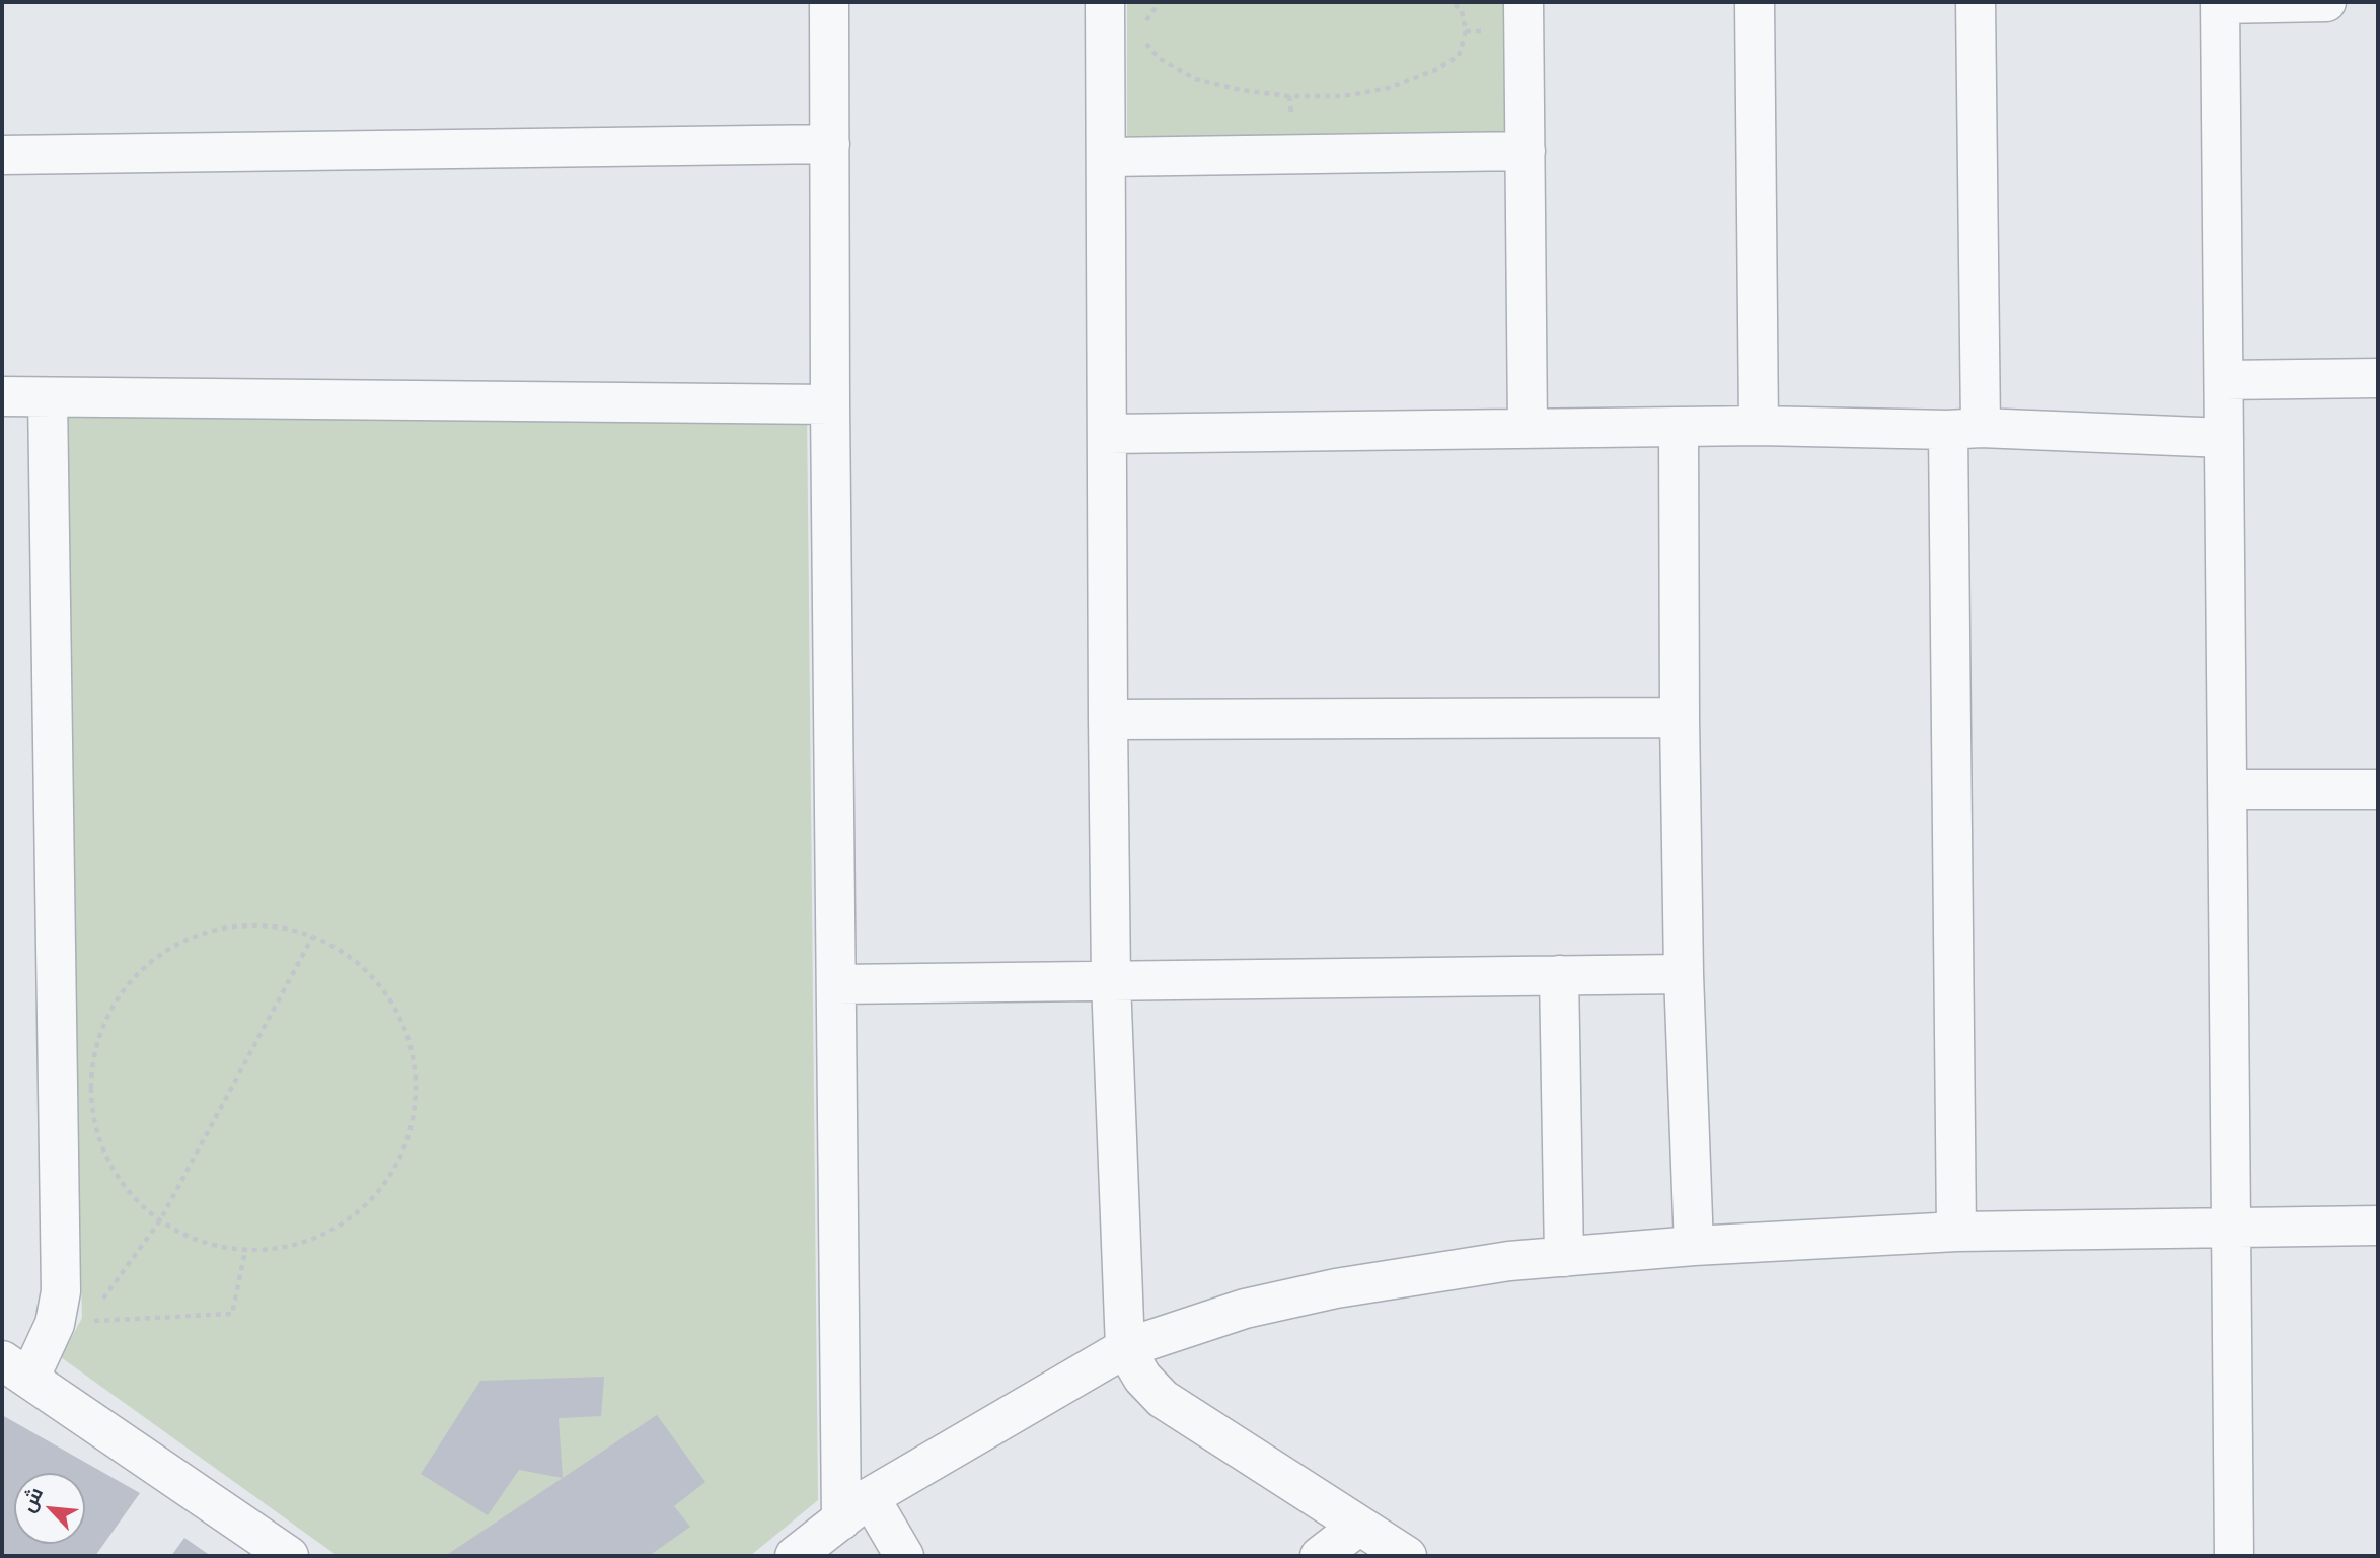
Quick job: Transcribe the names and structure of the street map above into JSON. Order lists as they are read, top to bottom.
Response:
{
  "north": "top left"
}
